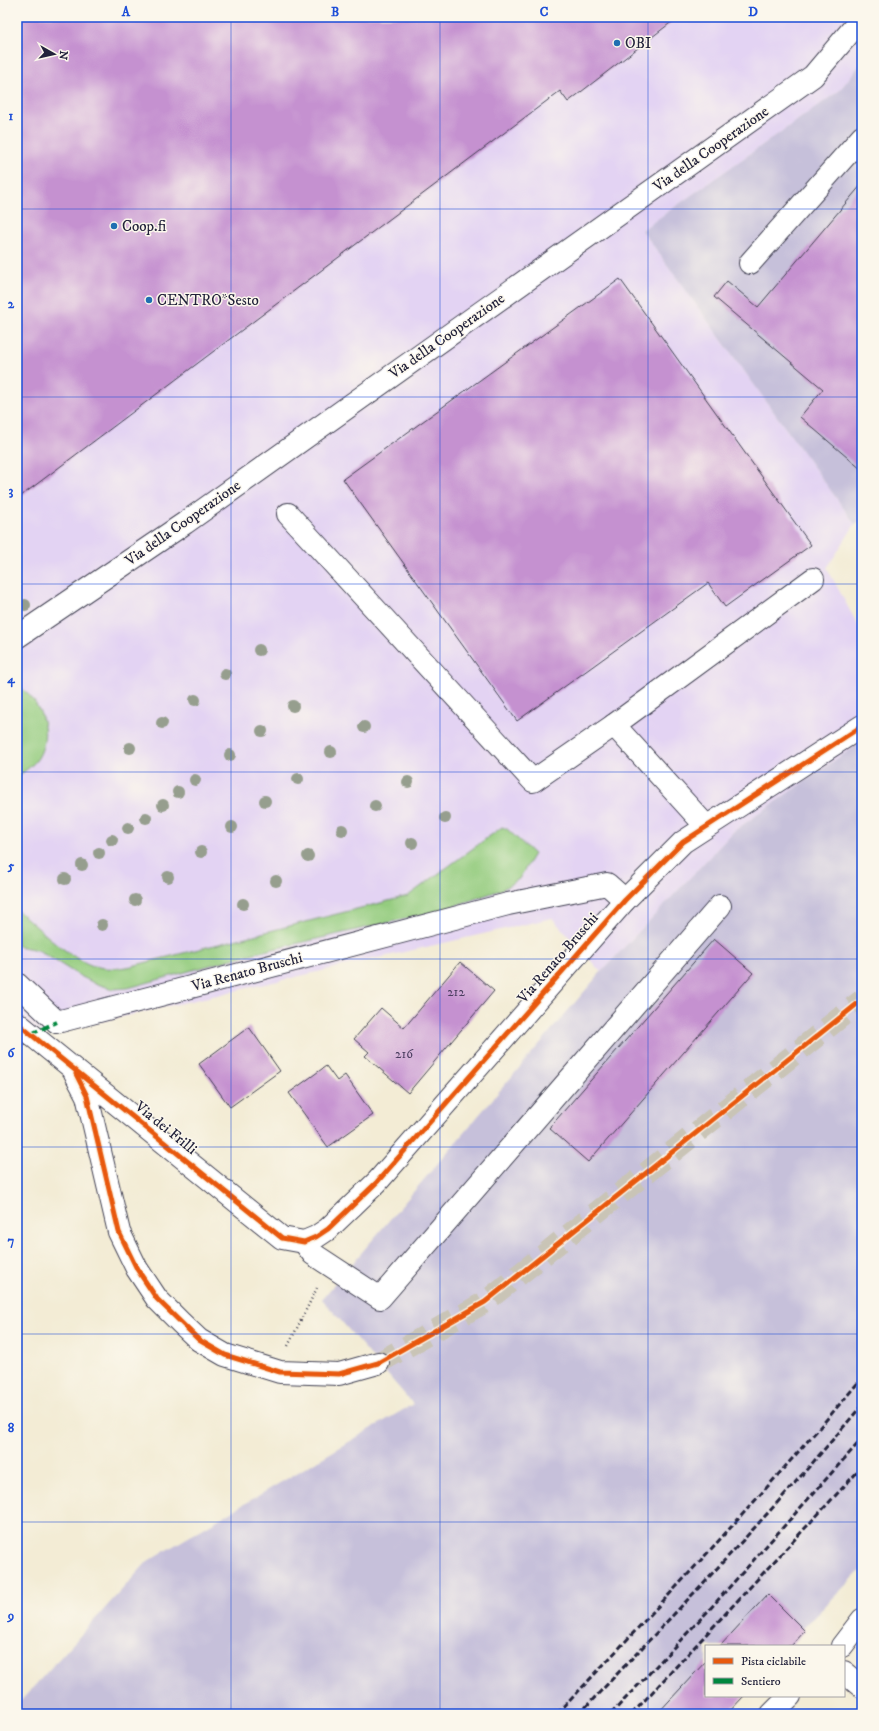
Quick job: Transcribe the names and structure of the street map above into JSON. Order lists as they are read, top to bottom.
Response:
{
  "streets": {
    "street": ["Via della Cooperazione", "Via Renato Bruschi", "Via dei Frilli"]
  },
  "crossings": [
    ["Via Renato Bruschi", "Via dei Frilli"]
  ],
  "places": ["OBI", "Coop.fi", "CENTRO*Sesto"],
  "house_numbers": ["212", "216"],
  "legend": ["Pista ciclabile", "Sentiero"],
  "north": "right",
  "grid": {
    "columns": [
      "A",
      "B",
      "C",
      "D"
    ],
    "rows": [
      "1",
      "2",
      "3",
      "4",
      "5",
      "6",
      "7",
      "8",
      "9"
    ]
  }
}
